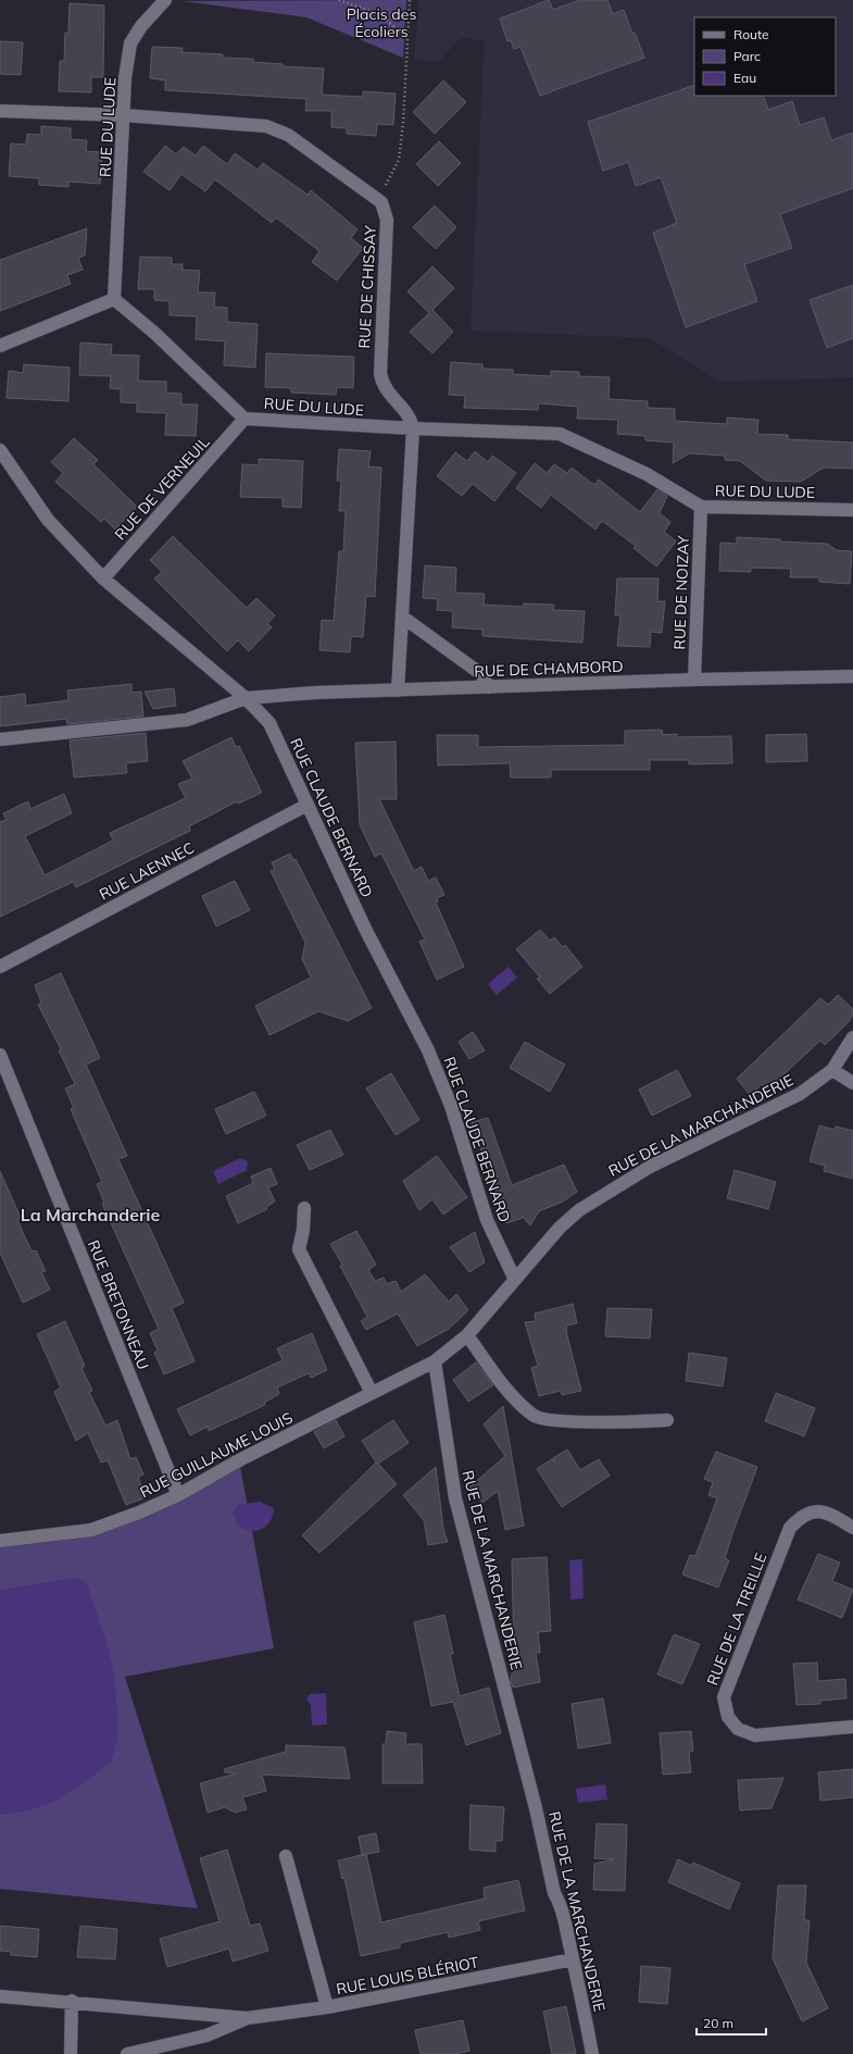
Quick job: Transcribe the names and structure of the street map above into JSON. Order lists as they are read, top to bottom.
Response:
{
  "streets": {
    "street": [
      "RUE DU LUDE",
      "RUE DE CHISSAY",
      "RUE DE VERNEUIL",
      "RUE DE NOIZAY",
      "RUE DE CHAMBORD",
      "RUE CLAUDE BERNARD",
      "RUE LAENNEC",
      "RUE DE LA MARCHANDERIE",
      "RUE BRETONNEAU",
      "RUE GUILLAUME LOUIS",
      "RUE DE LA TREILLE",
      "RUE LOUIS BLÉRIOT"
    ]
  },
  "crossings": [
    ["RUE DU LUDE", "RUE DE CHISSAY"],
    ["RUE DU LUDE", "RUE DE VERNEUIL"],
    ["RUE DU LUDE", "RUE DE NOIZAY"],
    ["RUE DE VERNEUIL", "RUE CLAUDE BERNARD"],
    ["RUE DE NOIZAY", "RUE DE CHAMBORD"],
    ["RUE DE CHAMBORD", "RUE CLAUDE BERNARD"],
    ["RUE CLAUDE BERNARD", "RUE LAENNEC"],
    ["RUE CLAUDE BERNARD", "RUE DE LA MARCHANDERIE"],
    ["RUE DE LA MARCHANDERIE", "RUE GUILLAUME LOUIS"],
    ["RUE DE LA MARCHANDERIE", "RUE LOUIS BLÉRIOT"],
    ["RUE BRETONNEAU", "RUE GUILLAUME LOUIS"]
  ],
  "districts": ["La Marchanderie"],
  "parks": ["Placis des Écoliers"],
  "legend": ["Route", "Parc", "Eau"],
  "scale_bar": "20 m"
}
